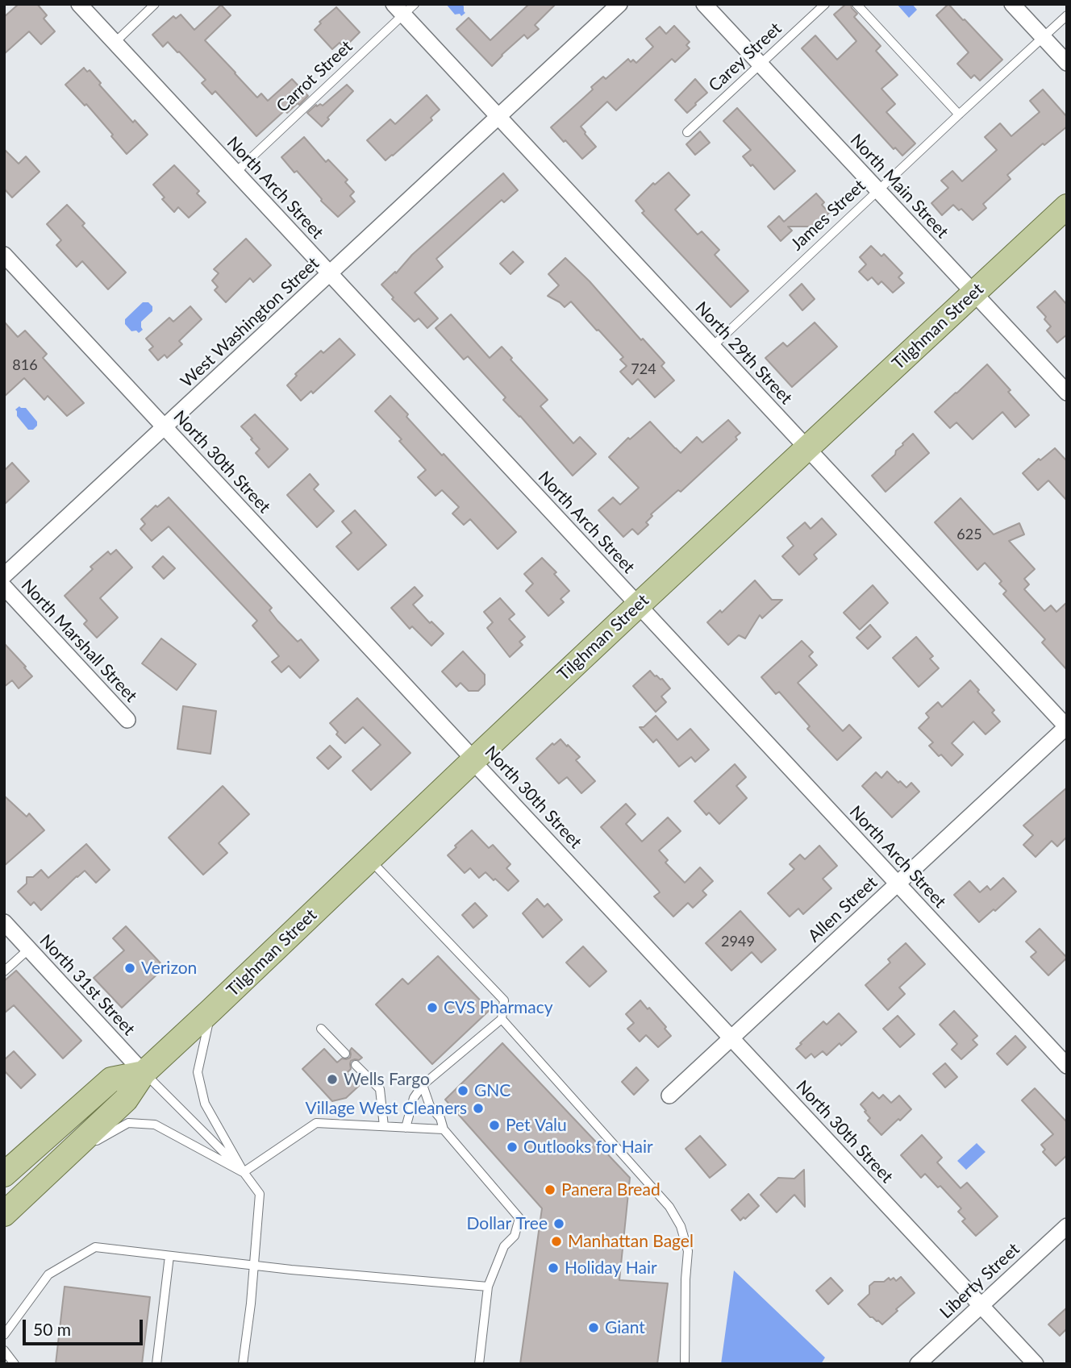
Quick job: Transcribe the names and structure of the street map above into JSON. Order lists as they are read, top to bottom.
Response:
{
  "streets": {
    "main road": ["Tilghman Street"],
    "street": [
      "North Main Street",
      "North Arch Street",
      "West Washington Street",
      "North 29th Street",
      "North 30th Street",
      "North Marshall Street",
      "Allen Street",
      "North 31st Street",
      "Liberty Street"
    ],
    "lane": ["Carey Street", "Carrot Street", "James Street"]
  },
  "crossings": [
    ["Carey Street", "North Main Street"],
    ["Carrot Street", "North Arch Street"],
    ["Carrot Street", "North 29th Street"],
    ["North Main Street", "James Street"],
    ["North Main Street", "Tilghman Street"],
    ["North Arch Street", "West Washington Street"],
    ["North Arch Street", "Tilghman Street"],
    ["North Arch Street", "Allen Street"],
    ["James Street", "North 29th Street"],
    ["West Washington Street", "North 29th Street"],
    ["West Washington Street", "North 30th Street"],
    ["Tilghman Street", "North 29th Street"],
    ["Tilghman Street", "North 30th Street"],
    ["Tilghman Street", "North 31st Street"],
    ["North 29th Street", "Allen Street"],
    ["North 30th Street", "Allen Street"],
    ["North 30th Street", "Liberty Street"]
  ],
  "places": [
    "Verizon",
    "CVS Pharmacy",
    "Wells Fargo",
    "GNC",
    "Village West Cleaners",
    "Pet Valu",
    "Outlooks for Hair",
    "Panera Bread",
    "Dollar Tree",
    "Manhattan Bagel",
    "Holiday Hair",
    "Giant"
  ],
  "house_numbers": [
    "816",
    "724",
    "625",
    "2949"
  ],
  "scale_bar": "50 m"
}
